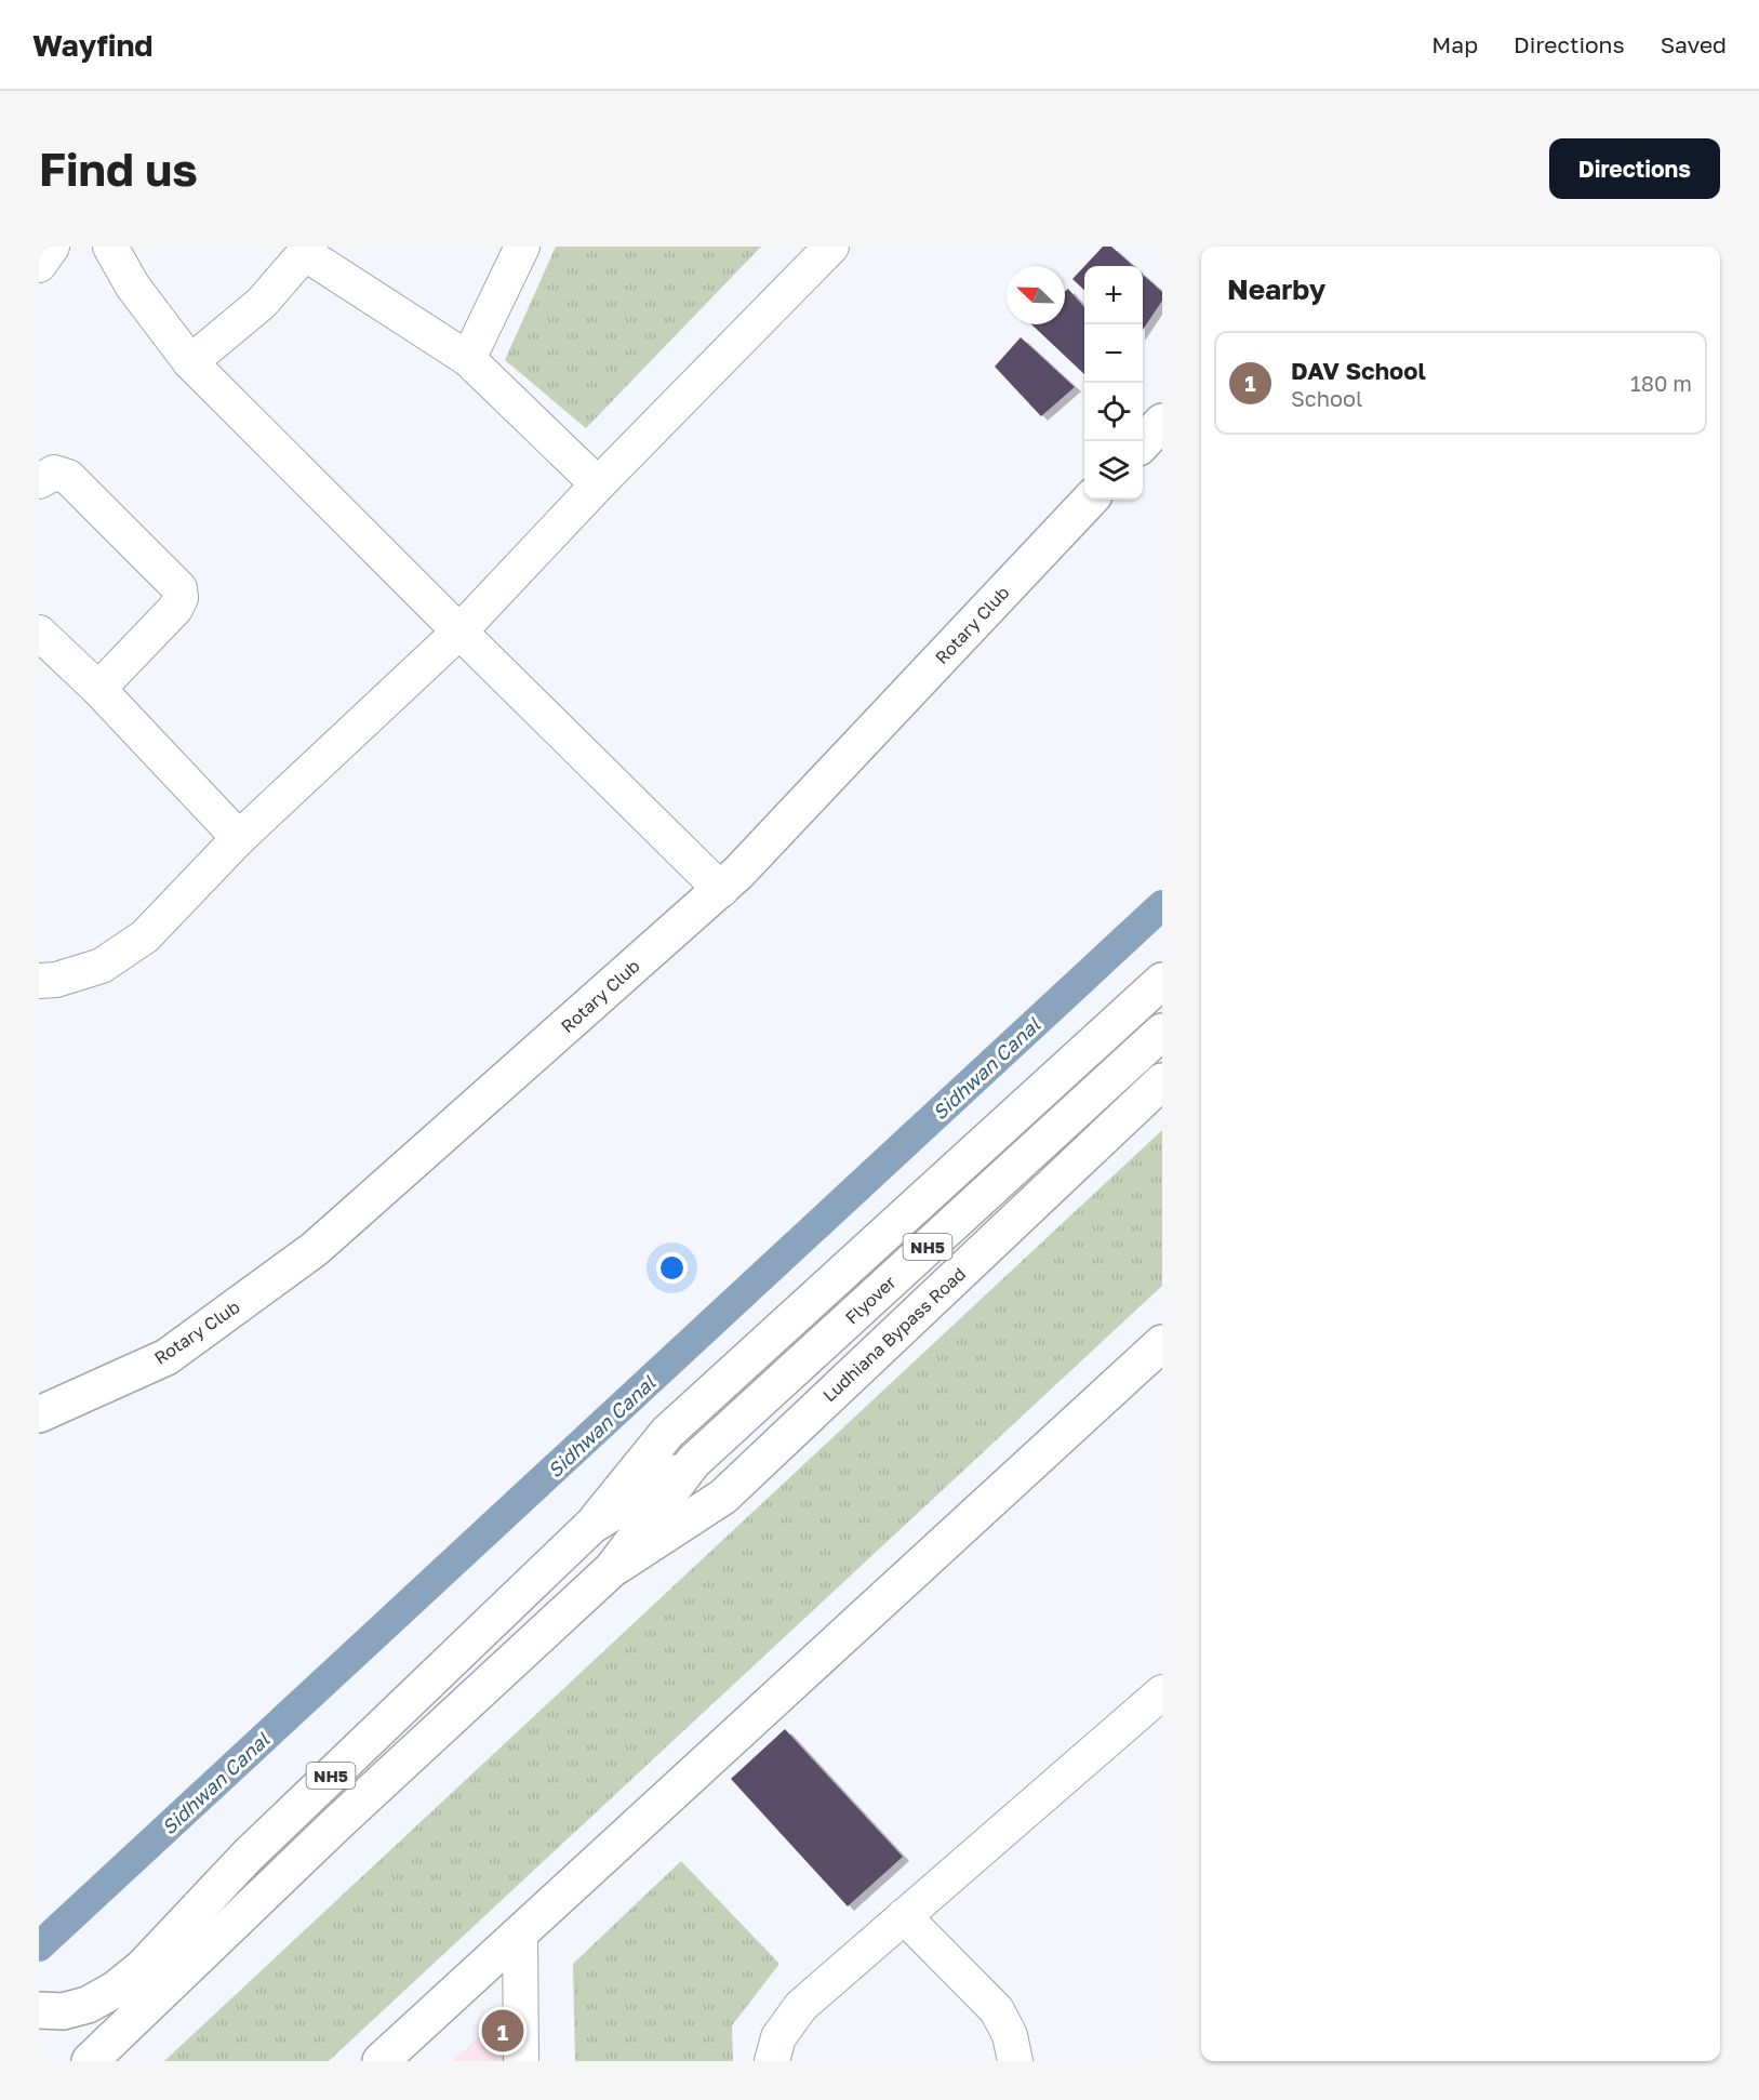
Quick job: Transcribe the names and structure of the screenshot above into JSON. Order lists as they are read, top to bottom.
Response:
{
  "streets": {
    "main road": [
      "Rotary Club",
      "NH5",
      "Flyover",
      "Ludhiana Bypass Road"
    ]
  },
  "crossings": [
    ["NH5", "Flyover"],
    ["NH5", "Ludhiana Bypass Road"],
    ["Flyover", "Ludhiana Bypass Road"]
  ],
  "water": ["Sidhwan Canal"],
  "north": "top left",
  "page": {
    "header": "Wayfind",
    "nav": ["Map", "Directions", "Saved"],
    "buttons": "Directions",
    "title": "Find us",
    "heading": "Nearby",
    "map_buttons": ["+", "−"],
    "list": [
      {
        "mark": "1",
        "name": "DAV School",
        "note": "School",
        "value": "180 m"
      }
    ],
    "pins": "1"
  }
}
